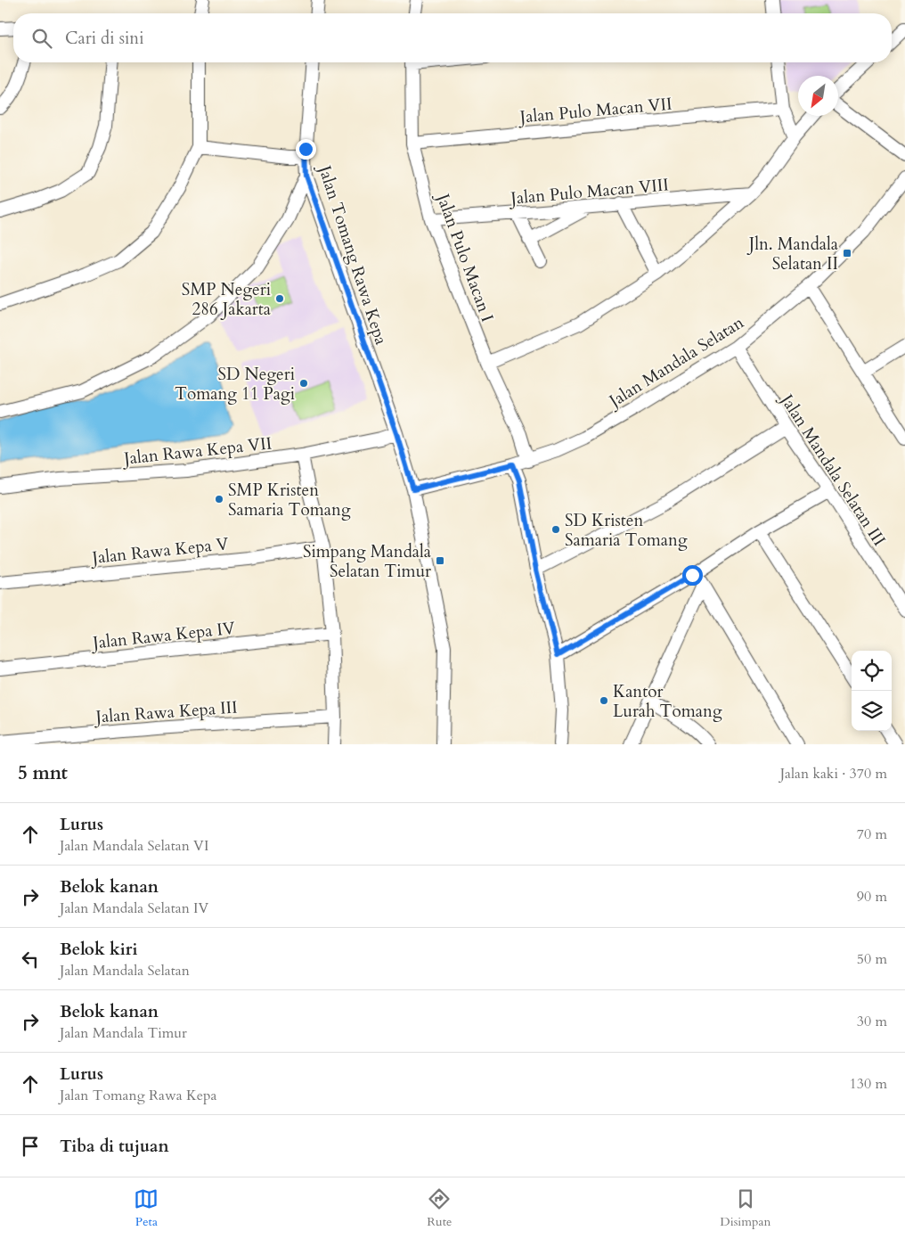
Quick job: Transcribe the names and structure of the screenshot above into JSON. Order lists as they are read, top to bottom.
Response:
{
  "streets": {
    "street": [
      "Jalan Pulo Macan VII",
      "Jalan Pulo Macan VIII",
      "Jalan Tomang Rawa Kepa",
      "Jalan Pulo Macan I",
      "Jalan Mandala Selatan",
      "Jalan Rawa Kepa VII",
      "Jalan Mandala Selatan III",
      "Jalan Rawa Kepa V",
      "Jalan Rawa Kepa IV",
      "Jalan Rawa Kepa III"
    ]
  },
  "crossings": [
    ["Jalan Pulo Macan VII", "Jalan Pulo Macan I"],
    ["Jalan Pulo Macan VIII", "Jalan Pulo Macan I"],
    ["Jalan Tomang Rawa Kepa", "Jalan Mandala Selatan"],
    ["Jalan Tomang Rawa Kepa", "Jalan Rawa Kepa VII"],
    ["Jalan Pulo Macan I", "Jalan Mandala Selatan"],
    ["Jalan Mandala Selatan", "Jalan Mandala Selatan III"]
  ],
  "places": {
    "transit": ["Jln. Mandala Selatan II", "Simpang Mandala Selatan Timur"],
    "other": [
      "SMP Negeri 286 Jakarta",
      "SD Negeri Tomang 11 Pagi",
      "SMP Kristen Samaria Tomang",
      "SD Kristen Samaria Tomang",
      "Kantor Lurah Tomang"
    ]
  },
  "north": "bottom left",
  "page": {
    "search": "Cari di sini",
    "heading": ["5 mnt", "Jalan kaki · 370 m"],
    "list": [
      ["Lurus", "Jalan Mandala Selatan VI", "70 m"],
      ["Belok kanan", "Jalan Mandala Selatan IV", "90 m"],
      ["Belok kiri", "Jalan Mandala Selatan", "50 m"],
      ["Belok kanan", "Jalan Mandala Timur", "30 m"],
      ["Lurus", "Jalan Tomang Rawa Kepa", "130 m"],
      "Tiba di tujuan"
    ],
    "nav": ["Peta", "Rute", "Disimpan"]
  }
}
